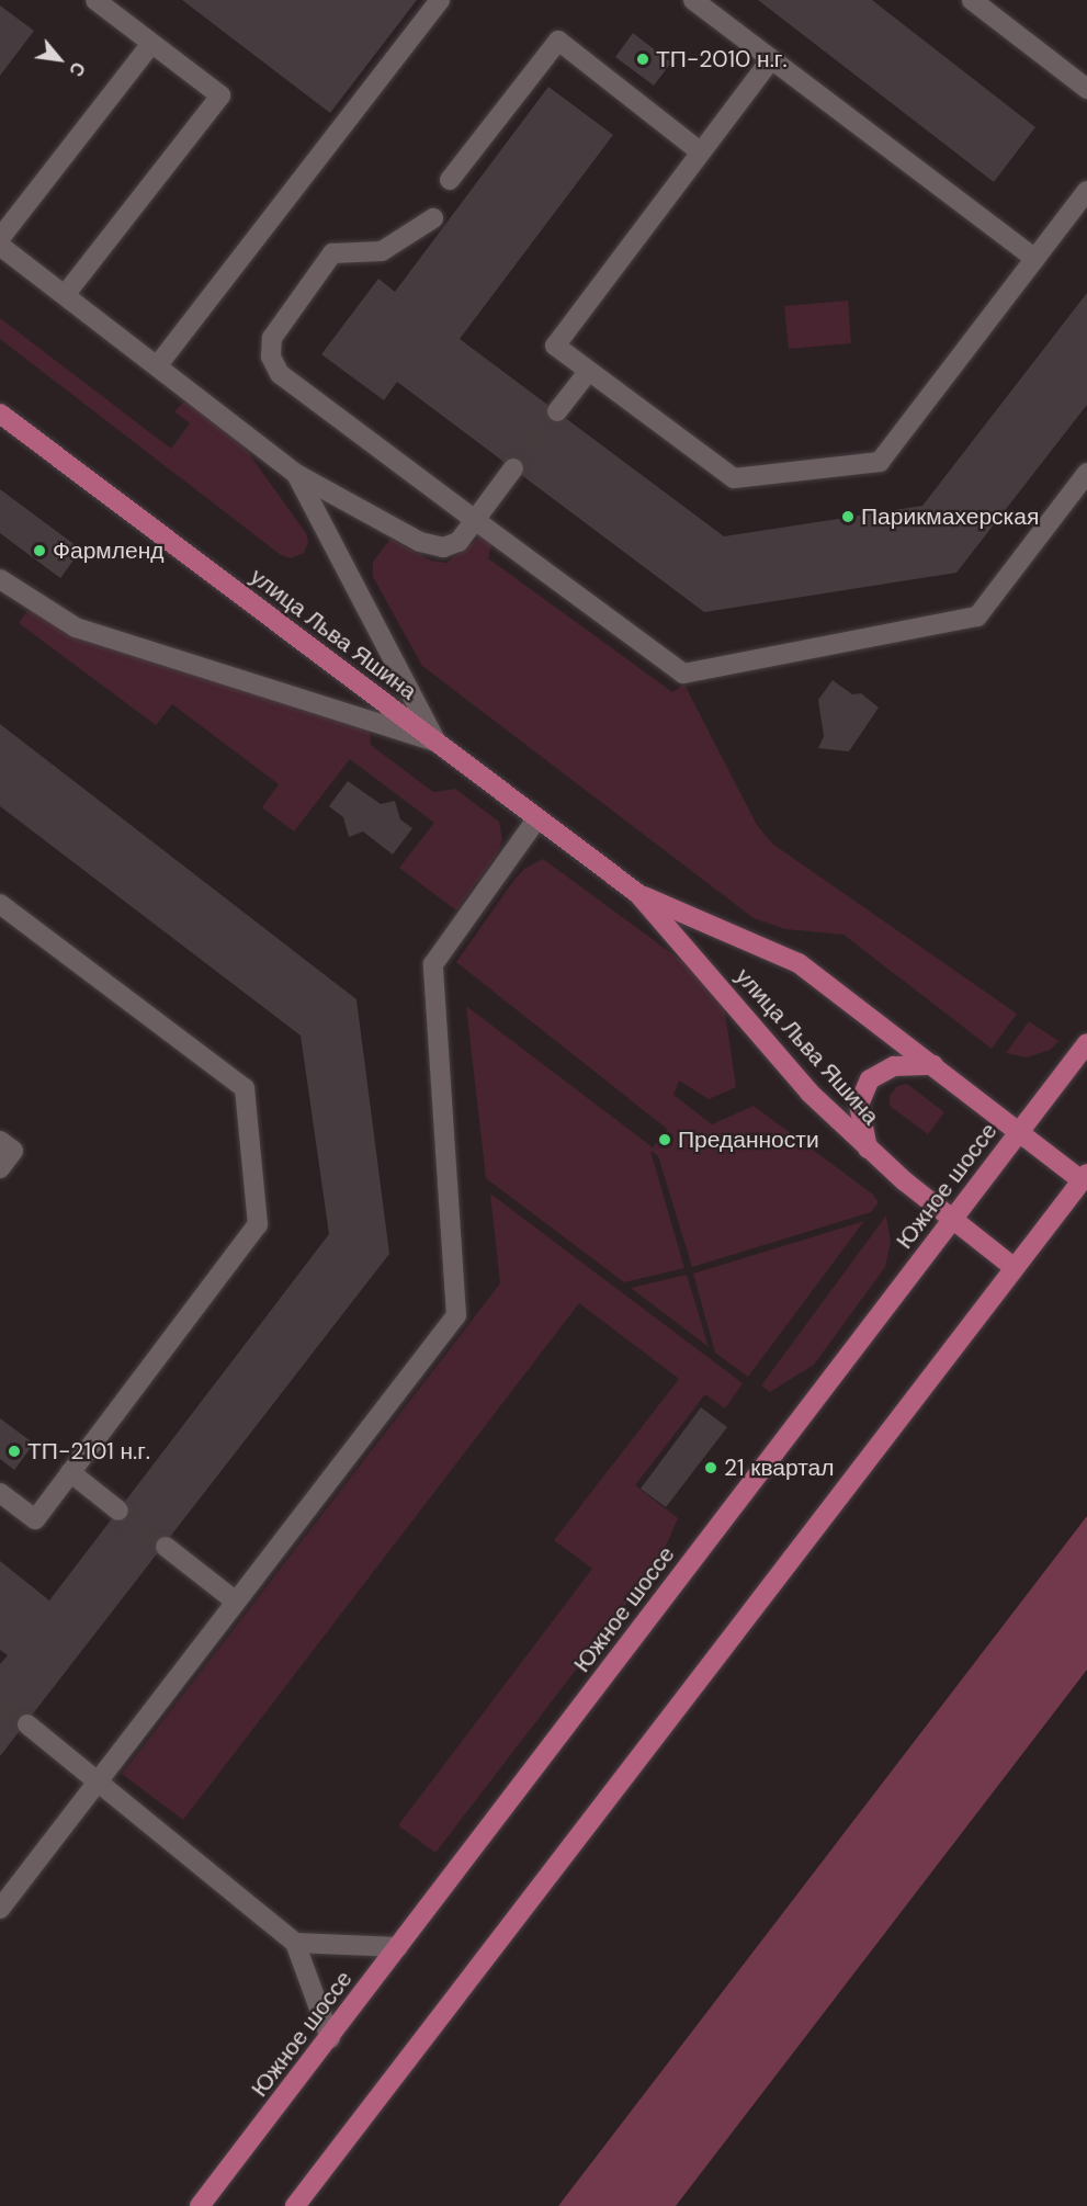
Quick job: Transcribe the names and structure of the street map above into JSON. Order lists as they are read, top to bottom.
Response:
{
  "streets": {
    "main road": ["улица Льва Яшина", "Южное шоссе"]
  },
  "crossings": [
    ["улица Льва Яшина", "Южное шоссе"]
  ],
  "places": [
    "ТП-2010 н.г.",
    "Парикмахерская",
    "Фармленд",
    "Преданности",
    "ТП-2101 н.г.",
    "21 квартал"
  ],
  "north": "bottom right"
}
